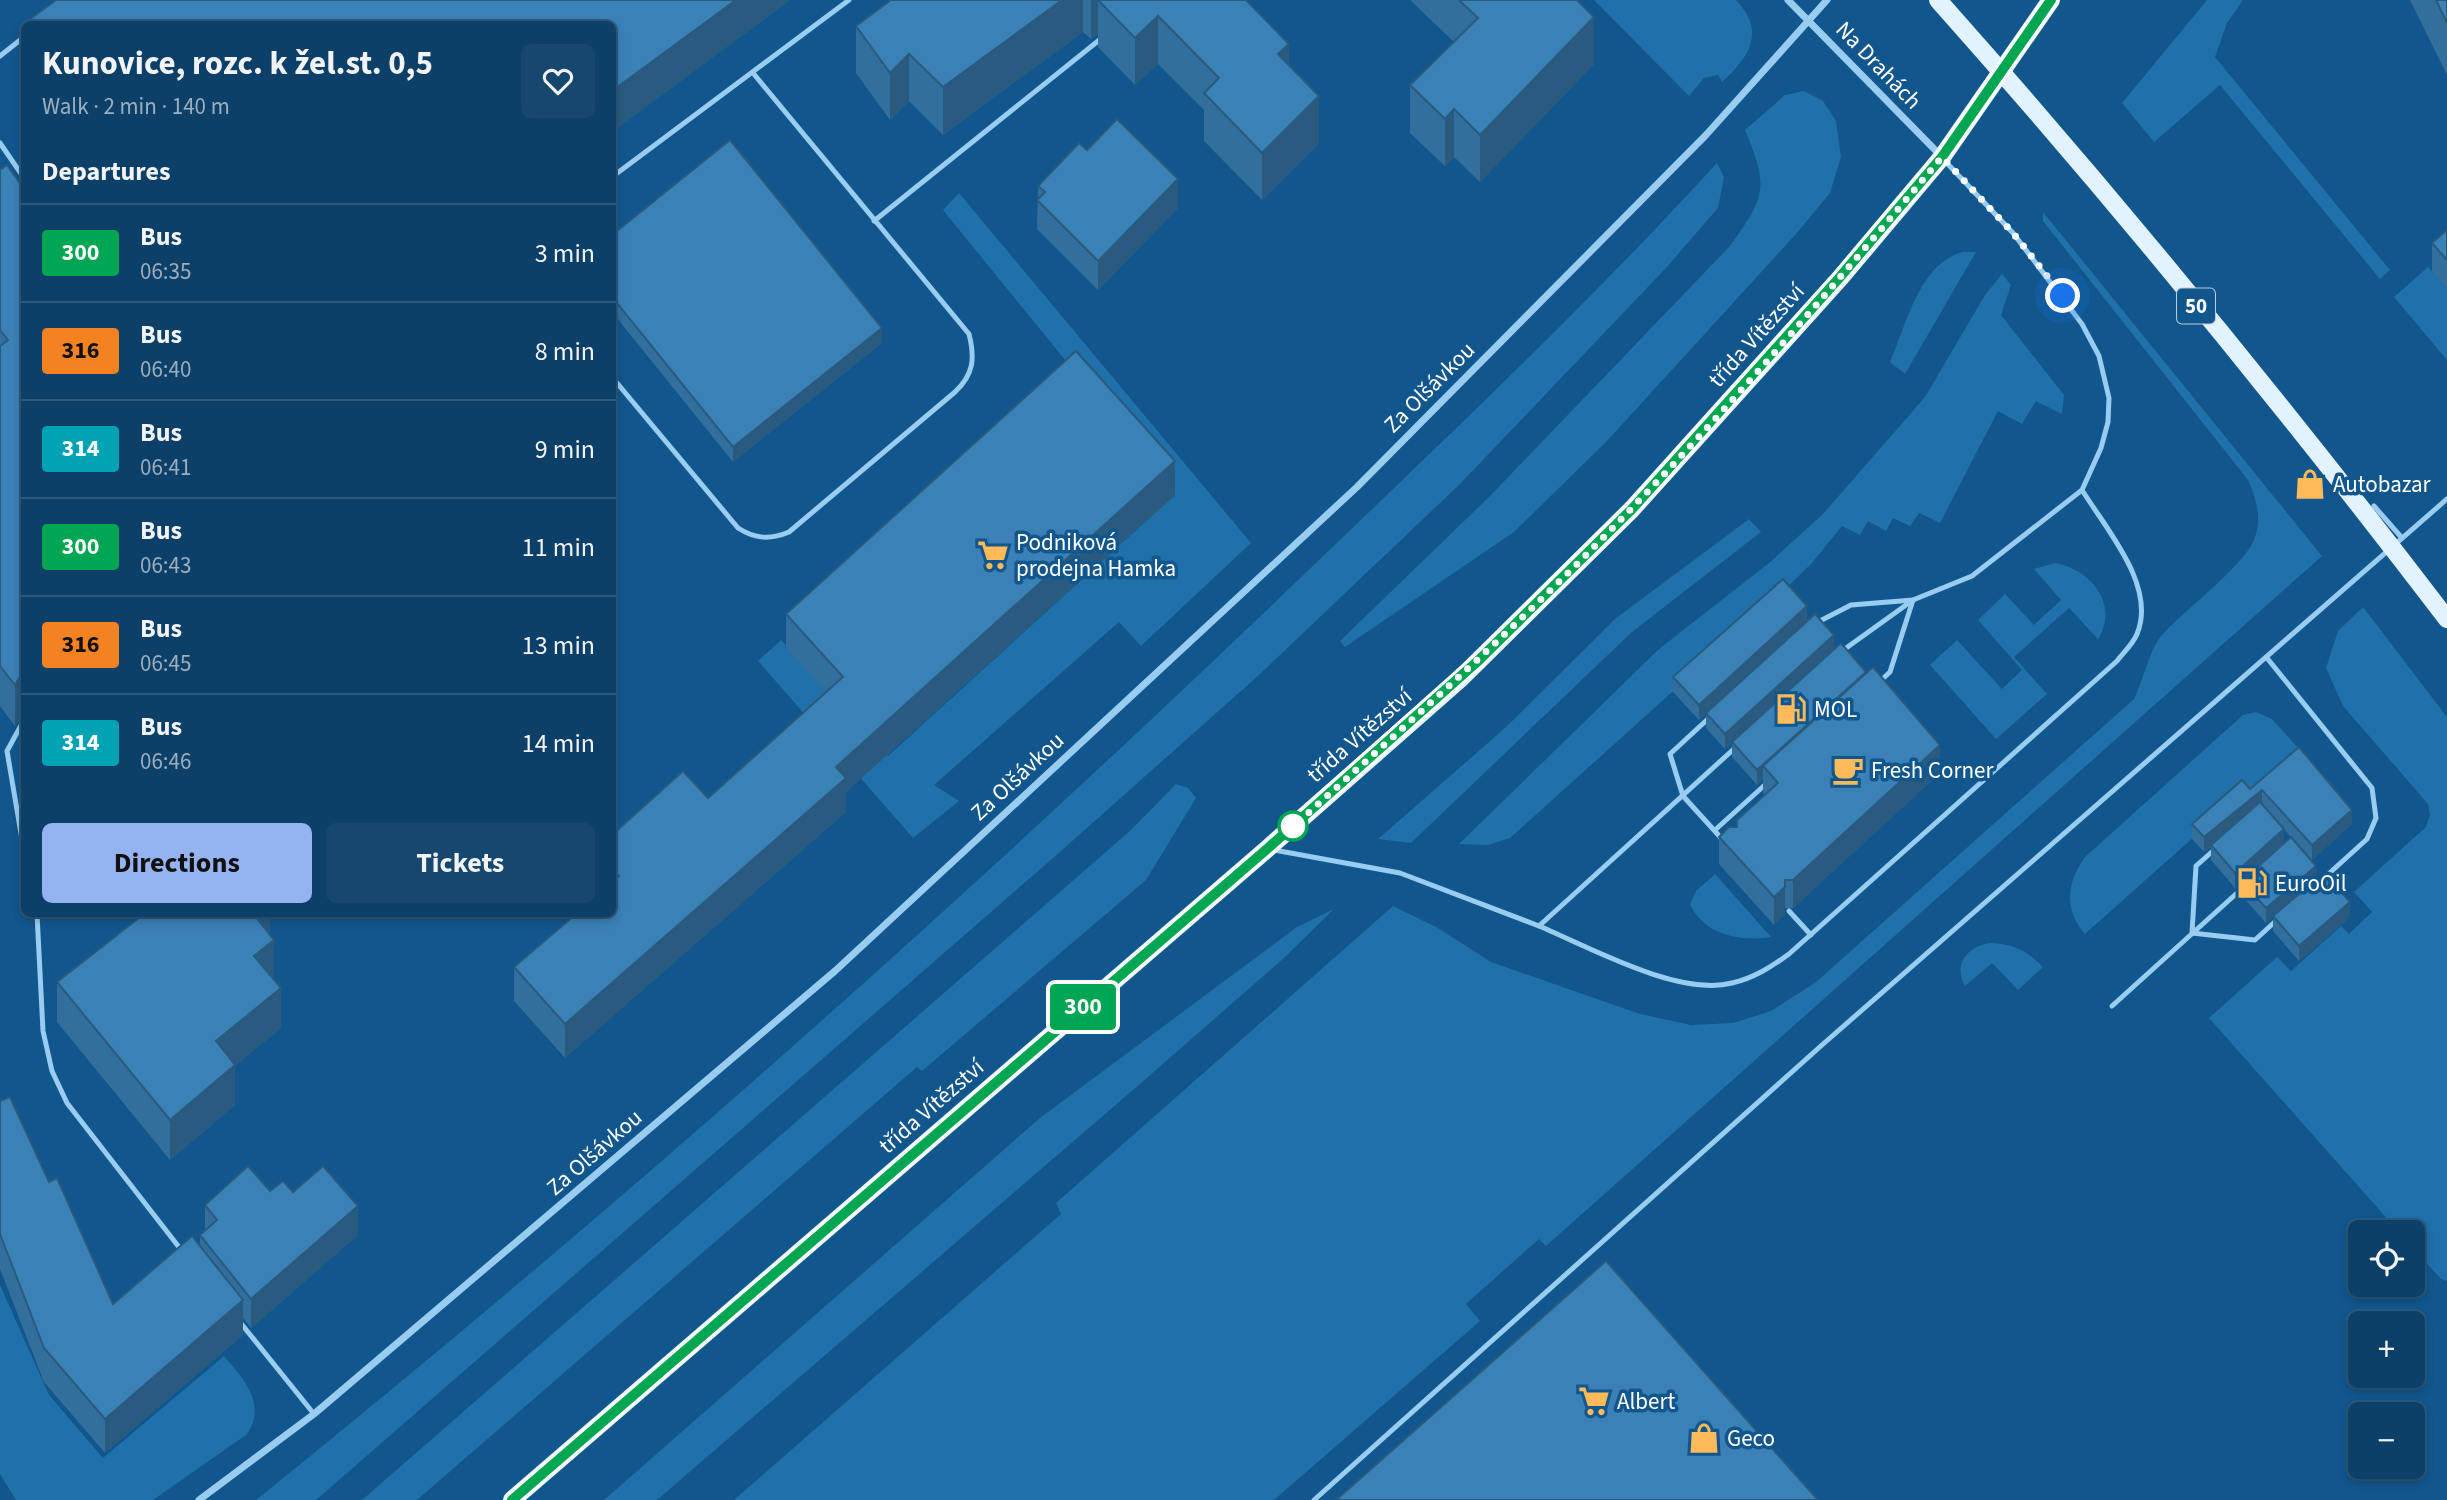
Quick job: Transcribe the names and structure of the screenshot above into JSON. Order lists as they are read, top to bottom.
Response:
{
  "streets": {
    "main road": ["50", "třída Vítězství"],
    "street": ["Na Drahách", "Za Olšávkou"]
  },
  "crossings": [
    ["Na Drahách", "třída Vítězství"],
    ["Na Drahách", "Za Olšávkou"]
  ],
  "places": {
    "shop": ["Autobazar", "Geco"],
    "supermarket": ["Podniková prodejna Hamka", "Albert"],
    "fuel station": ["MOL", "EuroOil"],
    "cafe": ["Fresh Corner"]
  },
  "lines": ["bus line 300"],
  "page": {
    "on_map": "300",
    "heading": [
      ["Kunovice, rozc. k žel.st. 0,5", "Walk · 2 min · 140 m"],
      "Departures"
    ],
    "list": [
      {
        "mark": "300",
        "name": "Bus",
        "note": "06:35",
        "value": "3 min"
      },
      {
        "mark": "316",
        "name": "Bus",
        "note": "06:40",
        "value": "8 min"
      },
      {
        "mark": "314",
        "name": "Bus",
        "note": "06:41",
        "value": "9 min"
      },
      {
        "mark": "300",
        "name": "Bus",
        "note": "06:43",
        "value": "11 min"
      },
      {
        "mark": "316",
        "name": "Bus",
        "note": "06:45",
        "value": "13 min"
      },
      {
        "mark": "314",
        "name": "Bus",
        "note": "06:46",
        "value": "14 min"
      }
    ],
    "buttons": ["Directions", "Tickets"],
    "map_buttons": ["+", "−"]
  }
}
